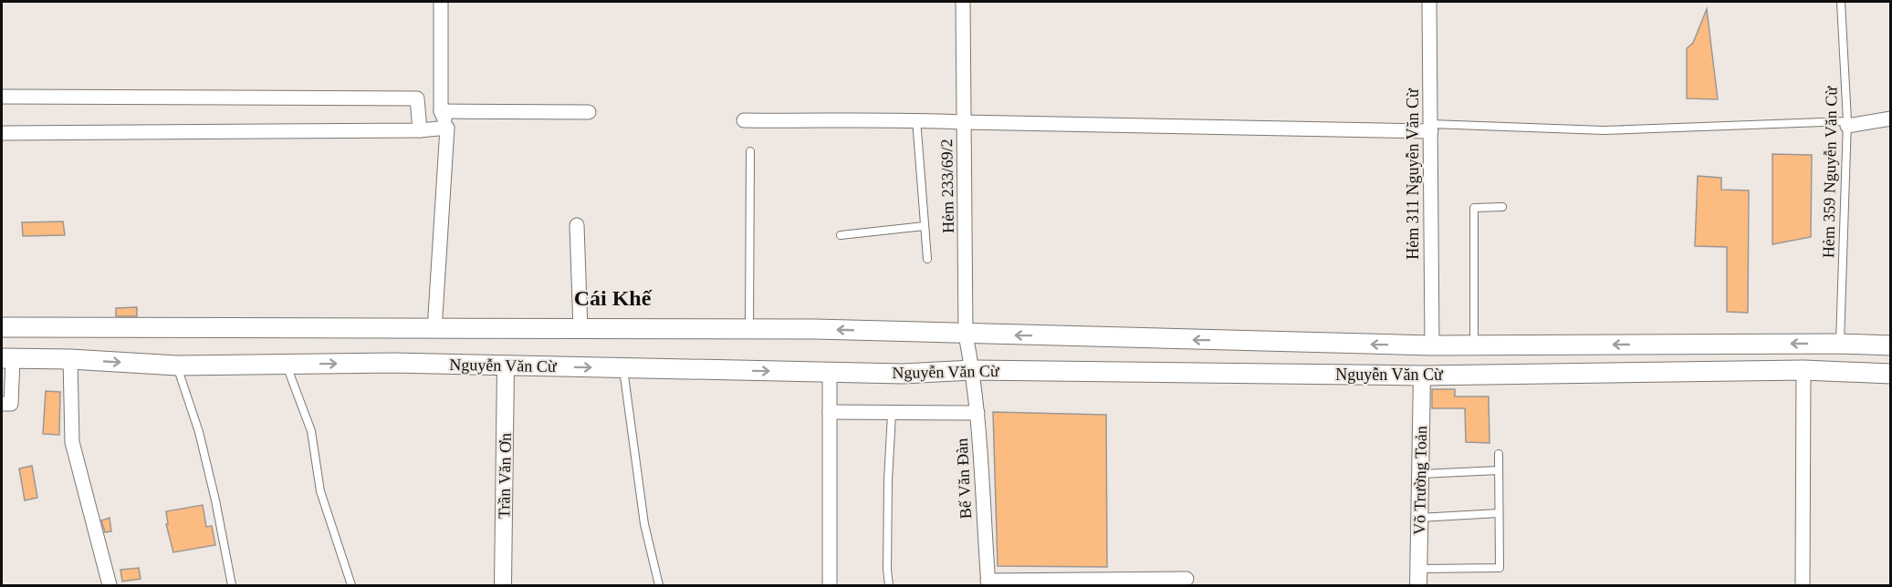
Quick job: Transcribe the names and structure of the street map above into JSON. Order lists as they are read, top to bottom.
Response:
{
  "streets": {
    "main road": ["Nguyễn Văn Cừ"],
    "street": [
      "Hẻm 311 Nguyễn Văn Cừ",
      "Hẻm 233/69/2",
      "Trần Văn Ơn",
      "Bế Văn Đàn",
      "Võ Trường Toản"
    ],
    "lane": ["Hẻm 359 Nguyễn Văn Cừ"]
  },
  "crossings": [
    ["Hẻm 359 Nguyễn Văn Cừ", "Nguyễn Văn Cừ"],
    ["Hẻm 311 Nguyễn Văn Cừ", "Nguyễn Văn Cừ"],
    ["Hẻm 233/69/2", "Nguyễn Văn Cừ"],
    ["Hẻm 233/69/2", "Bế Văn Đàn"],
    ["Nguyễn Văn Cừ", "Trần Văn Ơn"],
    ["Nguyễn Văn Cừ", "Bế Văn Đàn"],
    ["Nguyễn Văn Cừ", "Võ Trường Toản"]
  ],
  "districts": ["Cái Khế"]
}
